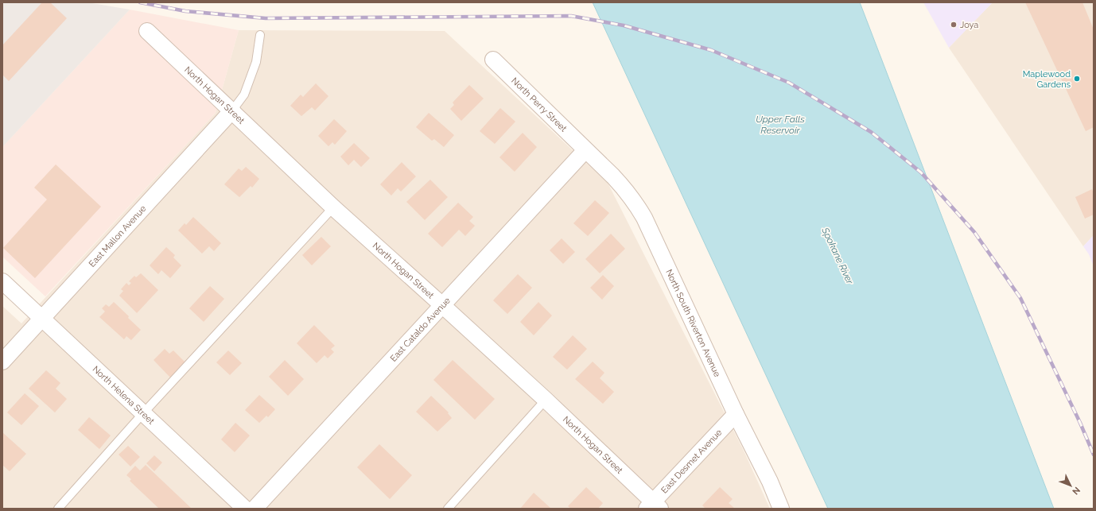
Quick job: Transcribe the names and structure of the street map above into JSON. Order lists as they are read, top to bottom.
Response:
{
  "streets": {
    "street": [
      "North Hogan Street",
      "North Perry Street",
      "East Mallon Avenue",
      "North South Riverton Avenue",
      "East Cataldo Avenue",
      "North Helena Street",
      "East Desmet Avenue"
    ]
  },
  "crossings": [
    ["North Hogan Street", "East Mallon Avenue"],
    ["North Hogan Street", "East Cataldo Avenue"],
    ["North Hogan Street", "East Desmet Avenue"],
    ["North Perry Street", "North South Riverton Avenue"],
    ["North Perry Street", "East Cataldo Avenue"],
    ["East Mallon Avenue", "North Helena Street"],
    ["North South Riverton Avenue", "East Cataldo Avenue"],
    ["North South Riverton Avenue", "East Desmet Avenue"]
  ],
  "water": ["Upper Falls Reservoir", "Spokane River"],
  "places": ["Joya", "Maplewood Gardens"],
  "north": "bottom right"
}
